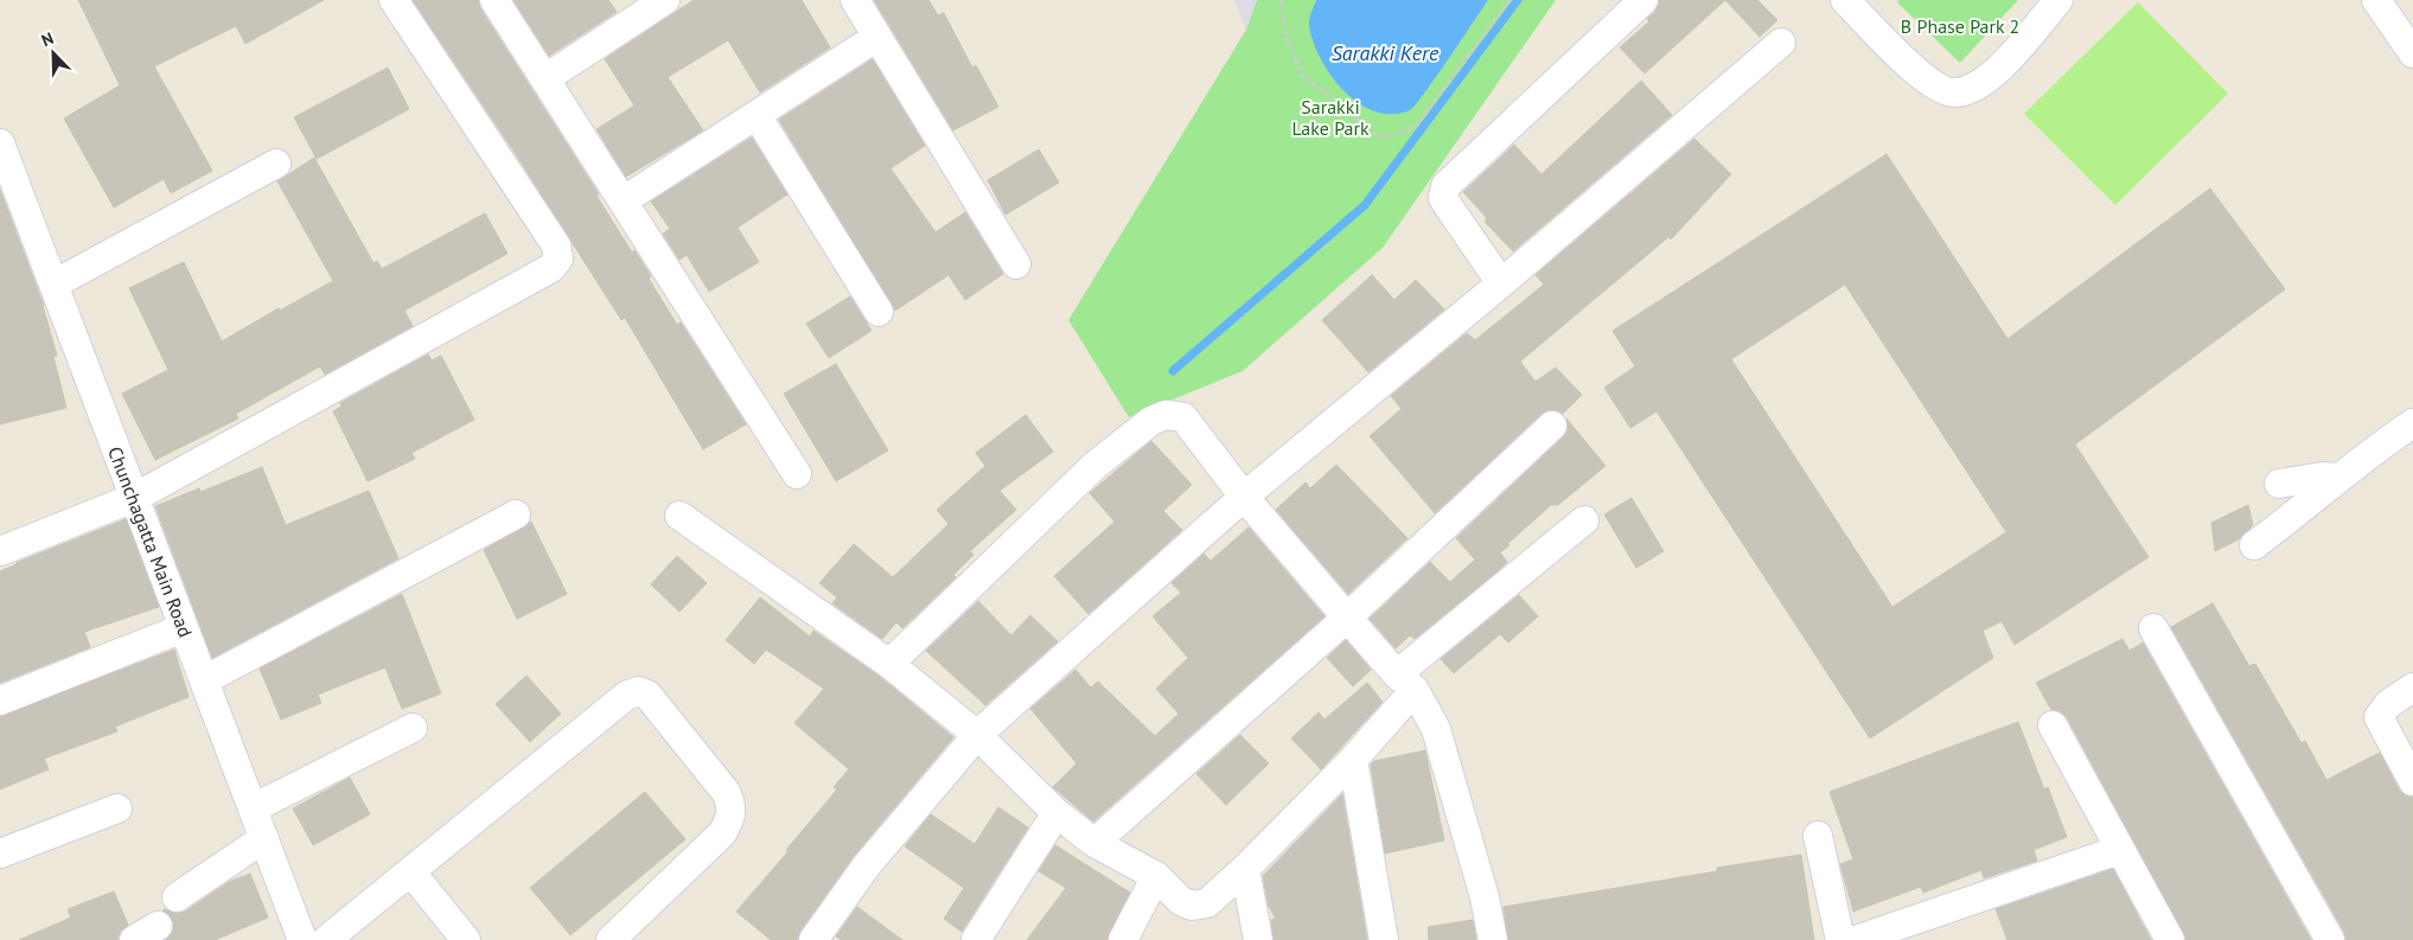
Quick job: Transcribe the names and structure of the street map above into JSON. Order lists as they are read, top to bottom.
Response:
{
  "streets": {
    "street": ["Chunchagatta Main Road"]
  },
  "water": ["Sarakki Kere"],
  "parks": ["B Phase Park 2", "Sarakki Lake Park"],
  "north": "top left"
}
